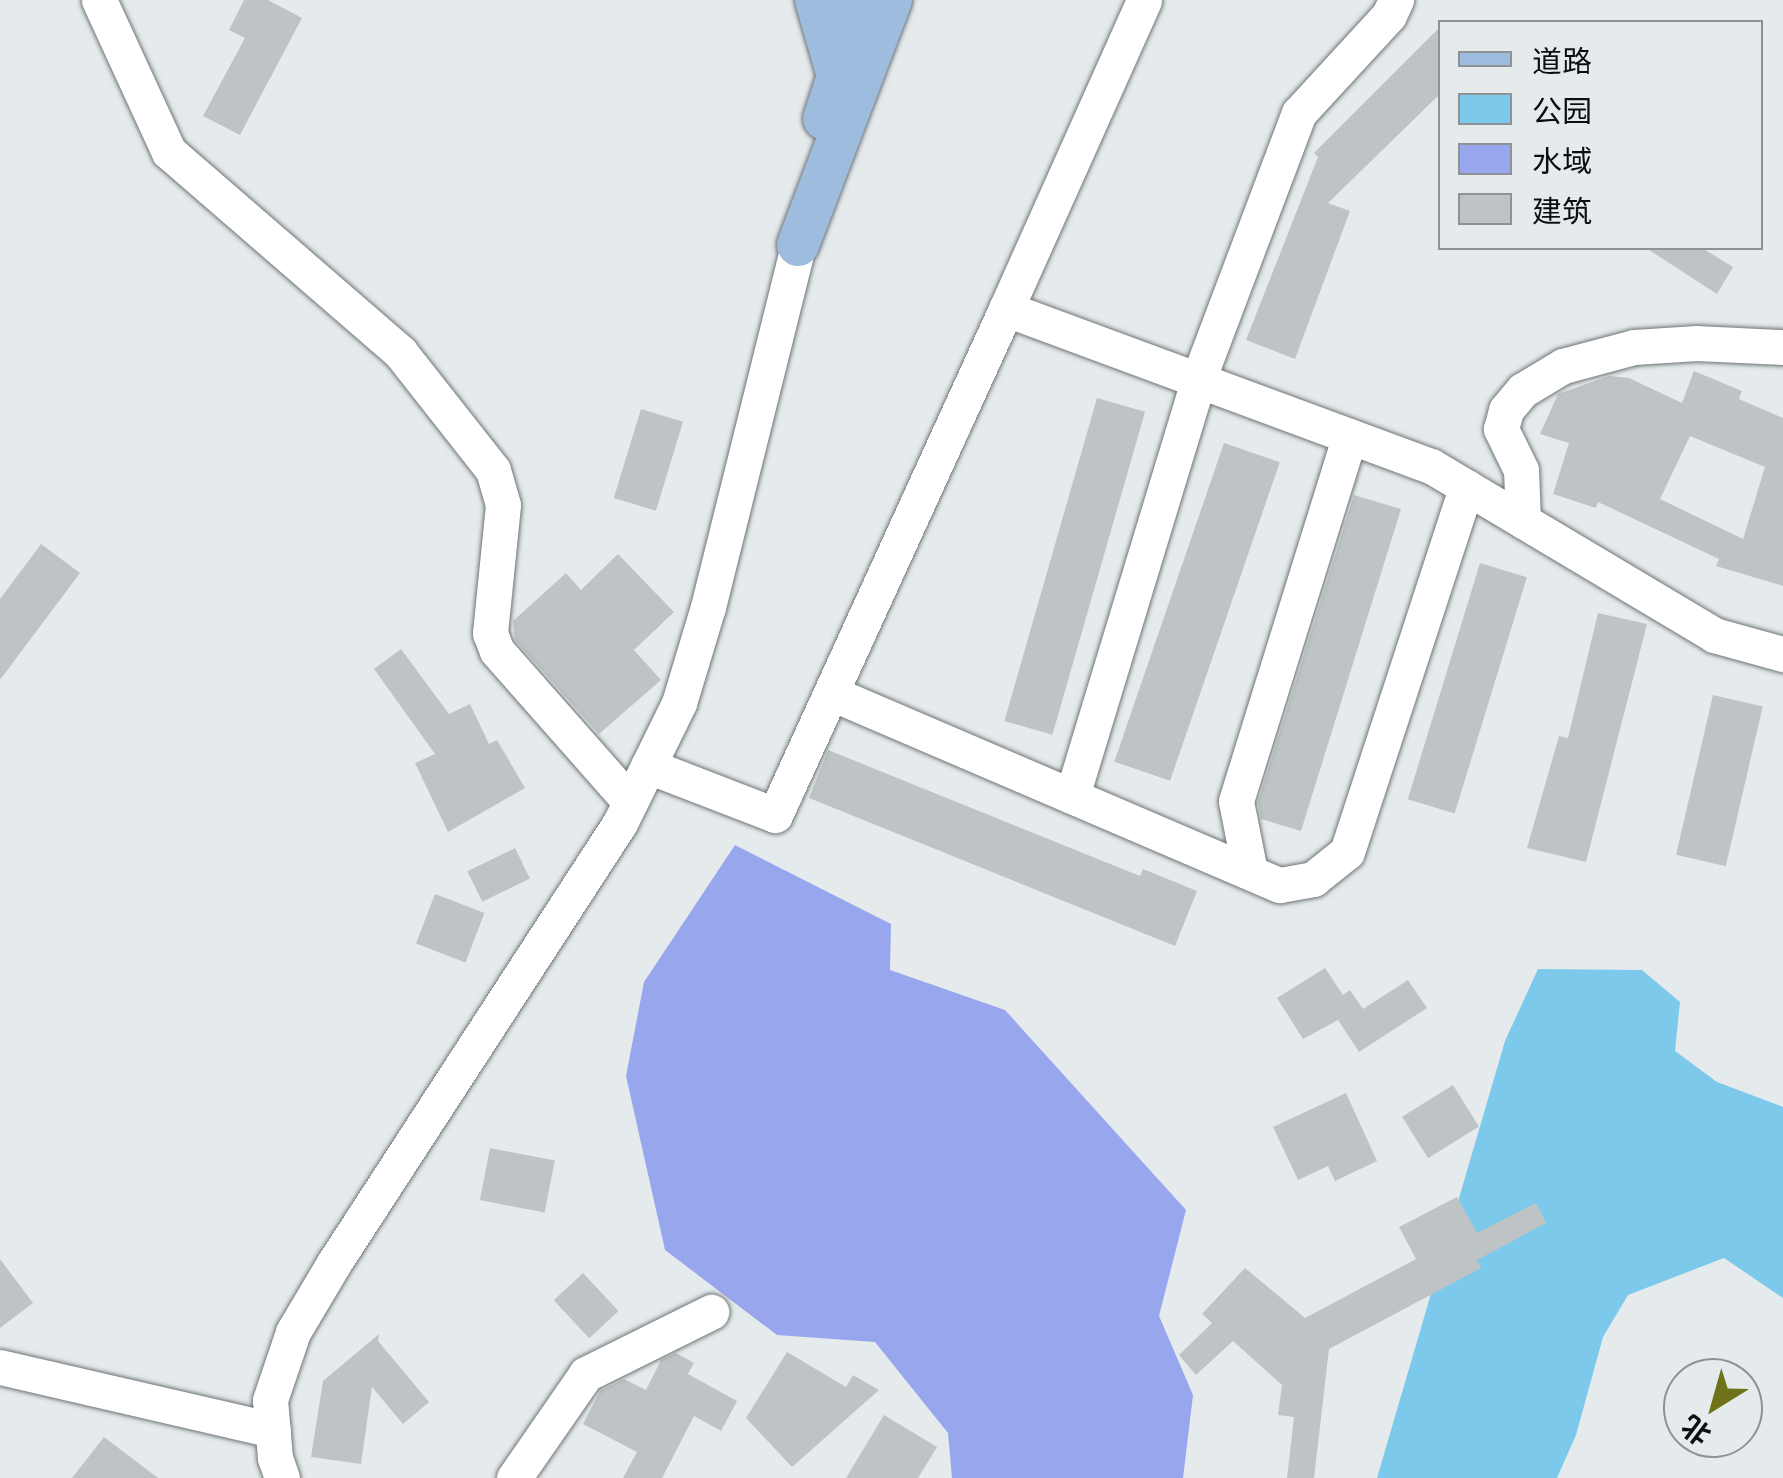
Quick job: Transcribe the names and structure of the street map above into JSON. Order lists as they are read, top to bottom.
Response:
{
  "legend": [
    "道路",
    "公园",
    "水域",
    "建筑"
  ],
  "north": "bottom left"
}
